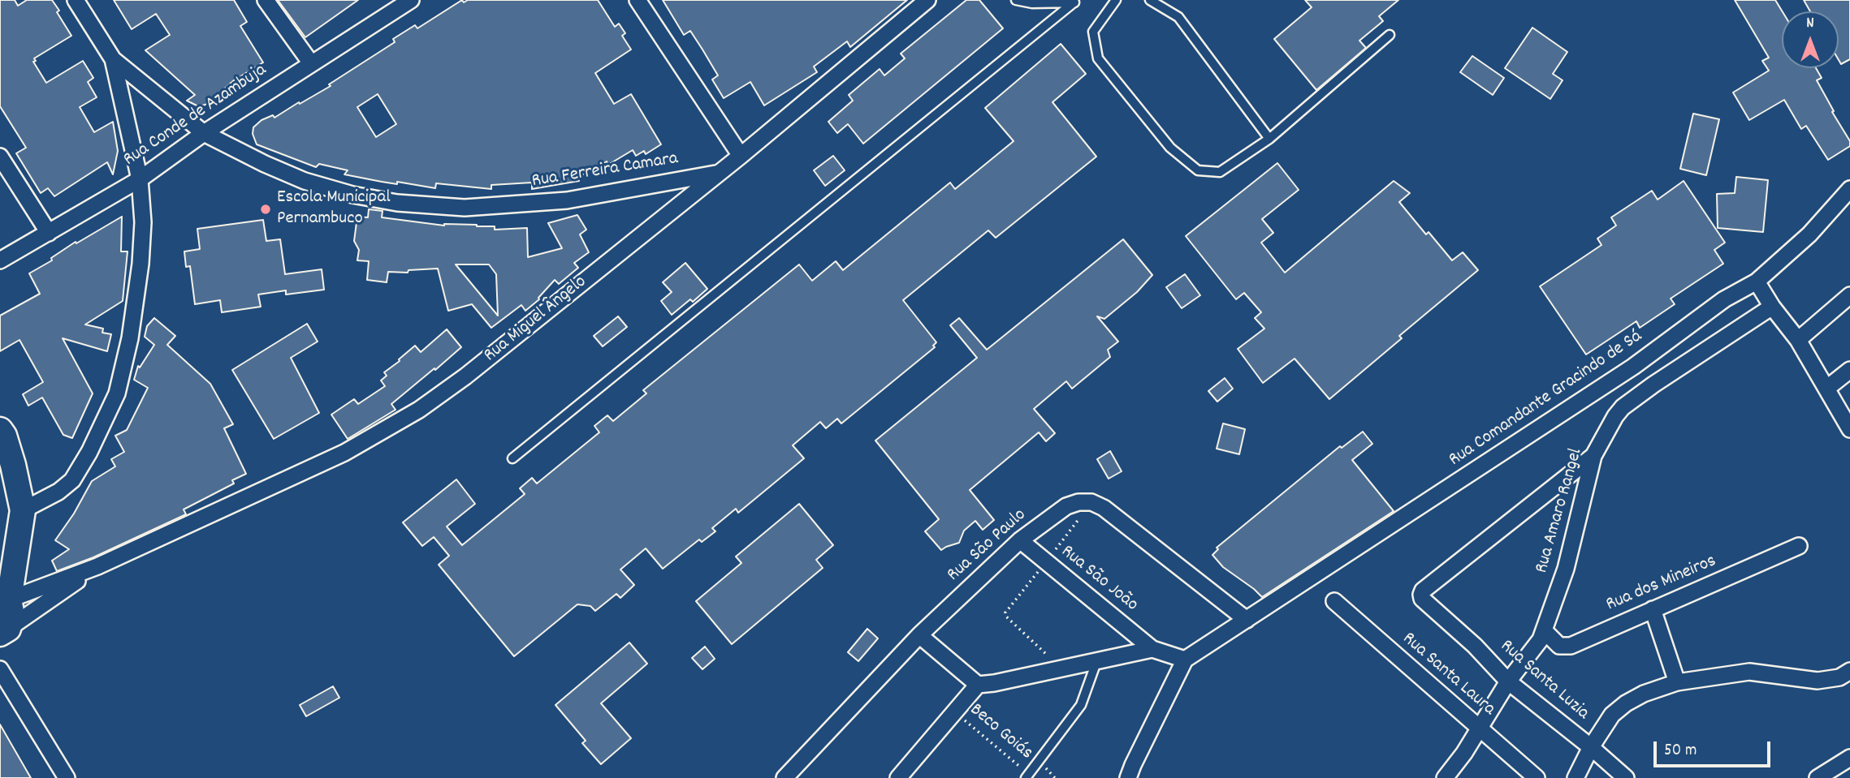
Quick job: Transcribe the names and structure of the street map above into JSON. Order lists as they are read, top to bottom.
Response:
{
  "streets": {
    "street": [
      "Rua Conde de Azambuja",
      "Rua Ferreira Camara",
      "Rua Miguel Ângelo",
      "Rua Comandante Gracindo de Sá",
      "Rua Amaro Rangel",
      "Rua São Paulo",
      "Rua São João",
      "Rua dos Mineiros",
      "Rua Santa Laura",
      "Rua Santa Luzia"
    ],
    "path": ["Beco Goiás"]
  },
  "crossings": [
    ["Rua Conde de Azambuja", "Rua Ferreira Camara"],
    ["Rua Ferreira Camara", "Rua Miguel Ângelo"],
    ["Rua Amaro Rangel", "Rua dos Mineiros"],
    ["Rua Amaro Rangel", "Rua Santa Laura"],
    ["Rua Amaro Rangel", "Rua Santa Luzia"],
    ["Rua São Paulo", "Rua São João"]
  ],
  "places": ["Escola Municipal Pernambuco"],
  "scale_bar": "50 m",
  "north": "top"
}
